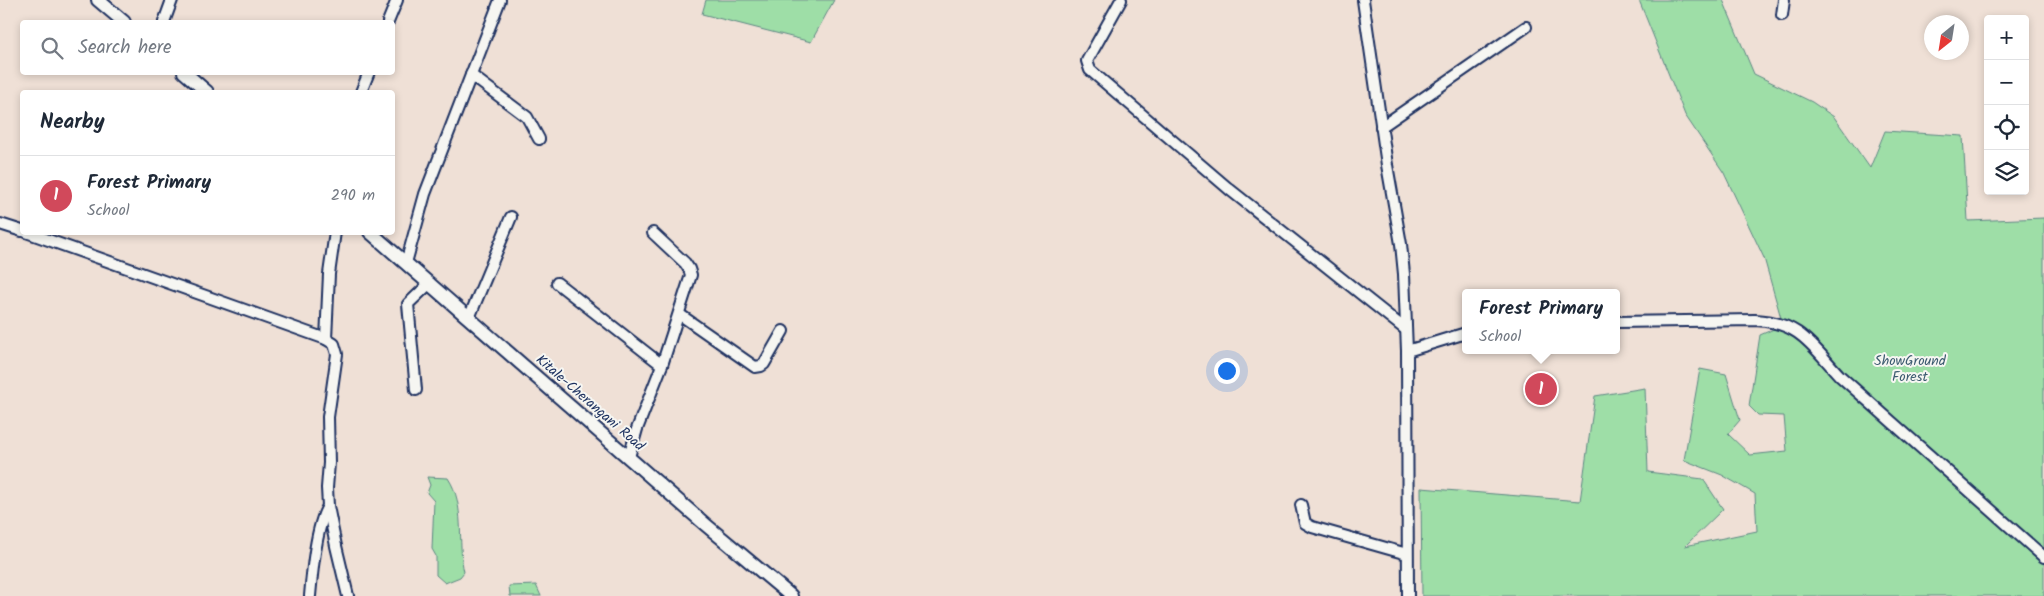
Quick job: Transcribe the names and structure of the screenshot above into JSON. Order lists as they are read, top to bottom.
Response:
{
  "streets": {
    "main road": ["Kitale-Cherangani Road"]
  },
  "parks": ["ShowGround Forest"],
  "north": "bottom left",
  "page": {
    "map_buttons": ["+", "−"],
    "search": "Search here",
    "heading": "Nearby",
    "list": [
      {
        "mark": "1",
        "name": "Forest Primary",
        "note": "School",
        "value": "290 m"
      }
    ],
    "popup": ["Forest Primary", "School"],
    "pins": "1"
  }
}
